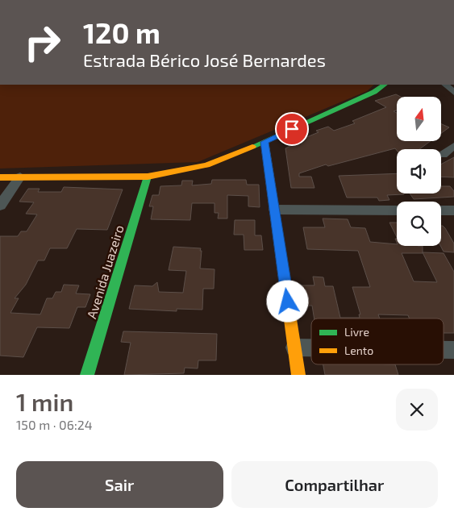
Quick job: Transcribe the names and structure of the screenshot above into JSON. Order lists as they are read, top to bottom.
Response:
{
  "streets": {
    "main road": ["Avenida Juazeiro"]
  },
  "legend": ["Livre", "Lento"],
  "north": "top",
  "page": {
    "turn": ["120 m", "Estrada Bérico José Bernardes"],
    "heading": ["1 min", "150 m · 06:24"],
    "buttons": ["Sair", "Compartilhar"]
  }
}
